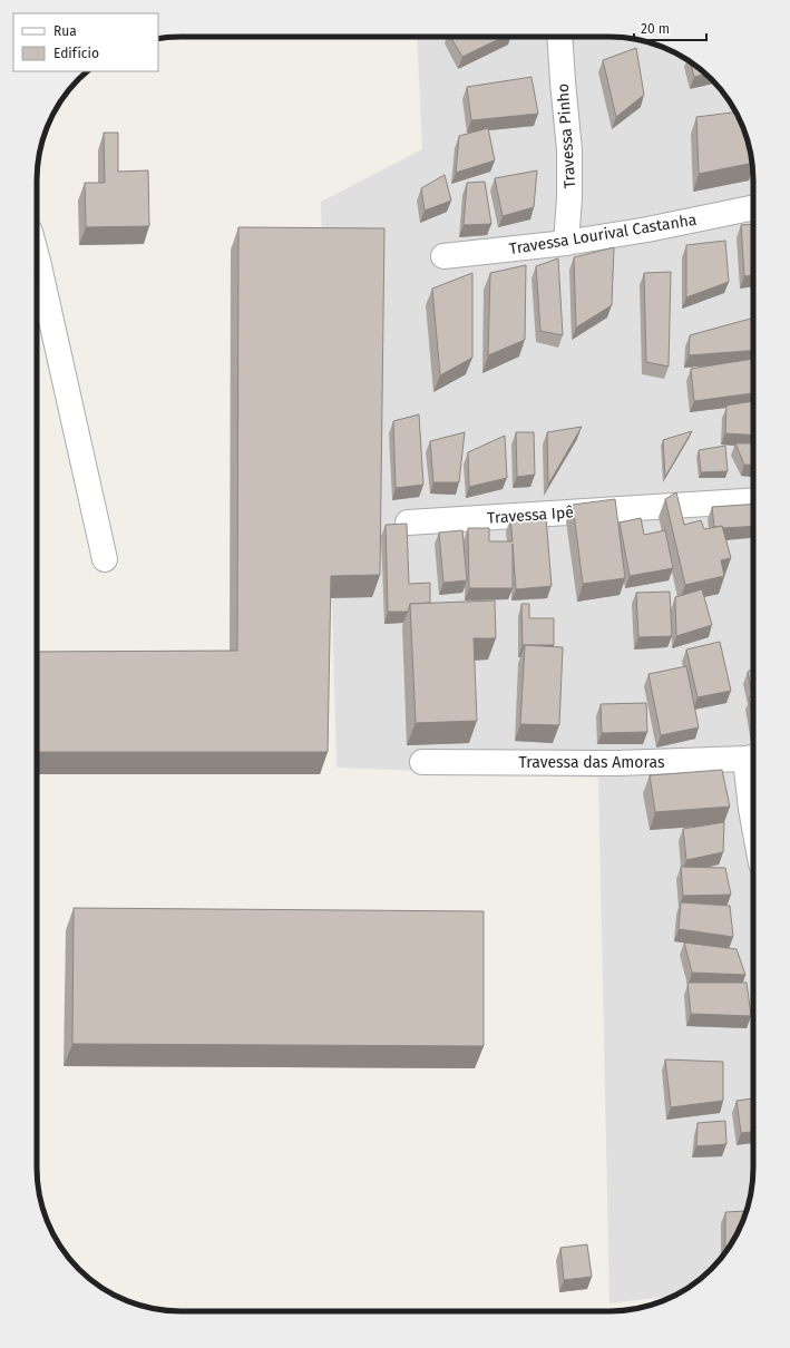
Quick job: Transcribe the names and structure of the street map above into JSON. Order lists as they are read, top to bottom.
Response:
{
  "streets": {
    "street": [
      "Travessa Pinho",
      "Travessa Lourival Castanha",
      "Travessa Ipê",
      "Travessa das Amoras"
    ]
  },
  "crossings": [
    ["Travessa Pinho", "Travessa Lourival Castanha"]
  ],
  "legend": ["Rua", "Edifício"],
  "scale_bar": "20 m"
}
